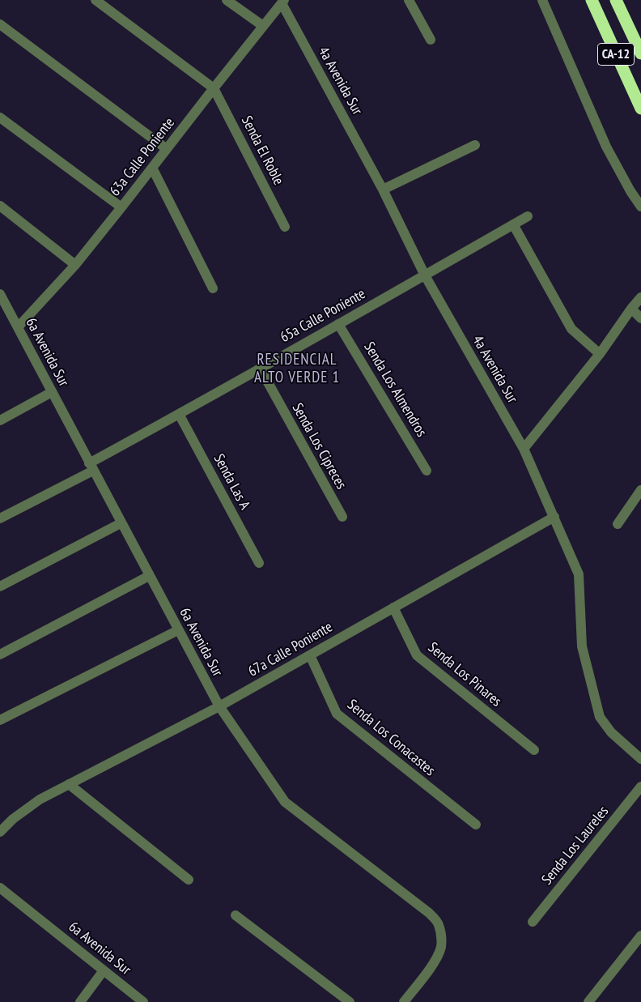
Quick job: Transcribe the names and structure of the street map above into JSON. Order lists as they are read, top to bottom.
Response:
{
  "streets": {
    "highway": ["CA-12"],
    "street": [
      "4a Avenida Sur",
      "Senda El Roble",
      "63a Calle Poniente",
      "65a Calle Poniente",
      "6a Avenida Sur",
      "Senda Los Almendros",
      "Senda Los Cipreces",
      "Senda Las A",
      "67a Calle Poniente",
      "Senda Los Pinares",
      "Senda Los Conacastes",
      "Senda Los Laureles"
    ]
  },
  "crossings": [
    ["4a Avenida Sur", "63a Calle Poniente"],
    ["4a Avenida Sur", "65a Calle Poniente"],
    ["4a Avenida Sur", "67a Calle Poniente"],
    ["Senda El Roble", "63a Calle Poniente"],
    ["63a Calle Poniente", "6a Avenida Sur"],
    ["65a Calle Poniente", "6a Avenida Sur"],
    ["65a Calle Poniente", "Senda Los Almendros"],
    ["65a Calle Poniente", "Senda Los Cipreces"],
    ["65a Calle Poniente", "Senda Las A"],
    ["6a Avenida Sur", "67a Calle Poniente"],
    ["67a Calle Poniente", "Senda Los Pinares"],
    ["67a Calle Poniente", "Senda Los Conacastes"]
  ],
  "districts": ["RESIDENCIAL ALTO VERDE 1"]
}
